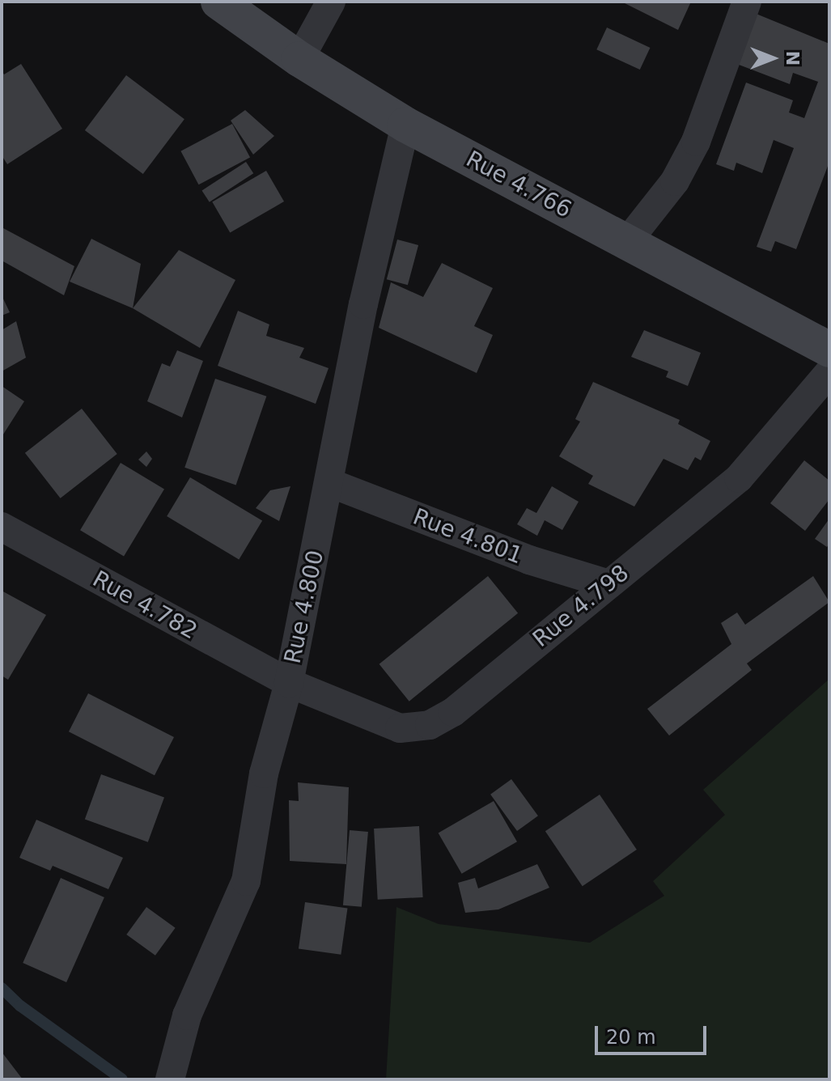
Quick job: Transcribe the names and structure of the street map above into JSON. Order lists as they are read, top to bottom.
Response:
{
  "streets": {
    "street": [
      "Rue 4.766",
      "Rue 4.801",
      "Rue 4.782",
      "Rue 4.798",
      "Rue 4.800"
    ]
  },
  "crossings": [
    ["Rue 4.766", "Rue 4.800"],
    ["Rue 4.801", "Rue 4.798"],
    ["Rue 4.801", "Rue 4.800"],
    ["Rue 4.782", "Rue 4.798"],
    ["Rue 4.782", "Rue 4.800"],
    ["Rue 4.798", "Rue 4.800"]
  ],
  "scale_bar": "20 m",
  "north": "right"
}
